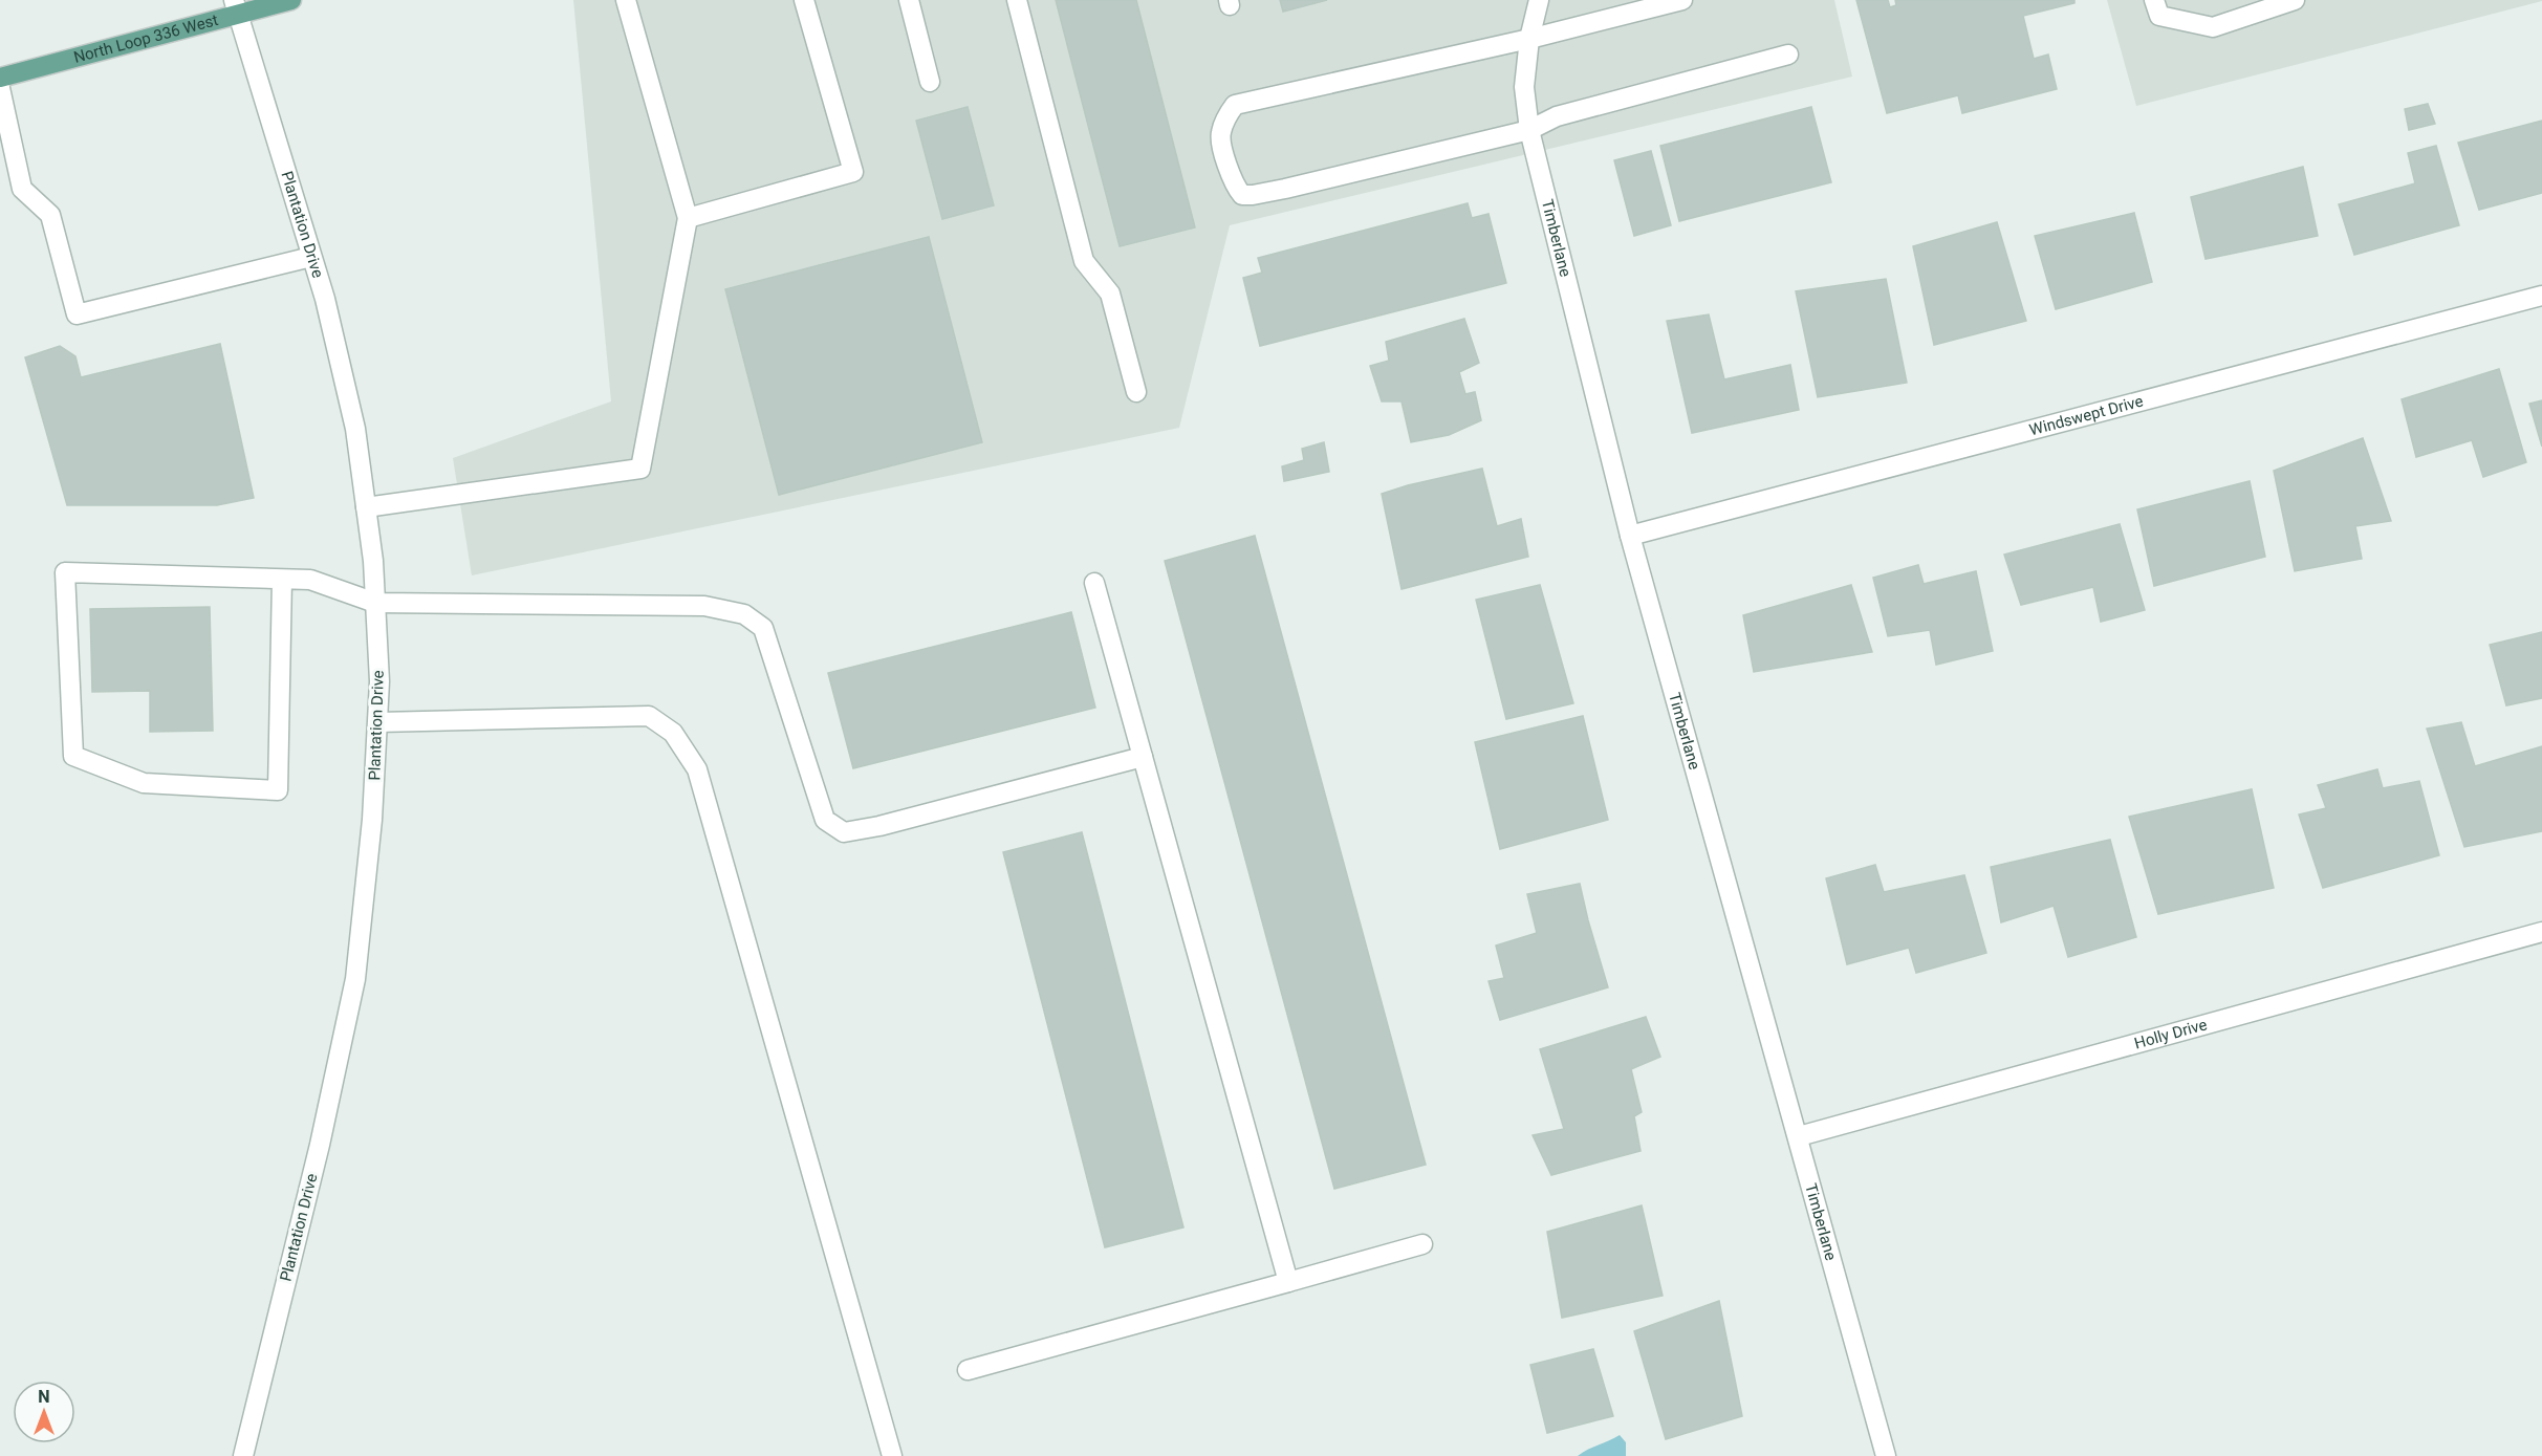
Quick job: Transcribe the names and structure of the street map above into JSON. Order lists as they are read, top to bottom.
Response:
{
  "streets": {
    "main road": ["North Loop 336 West"],
    "street": [
      "Plantation Drive",
      "Timberlane",
      "Windswept Drive",
      "Holly Drive"
    ]
  },
  "crossings": [
    ["North Loop 336 West", "Plantation Drive"],
    ["Timberlane", "Windswept Drive"],
    ["Timberlane", "Holly Drive"]
  ],
  "north": "top"
}
